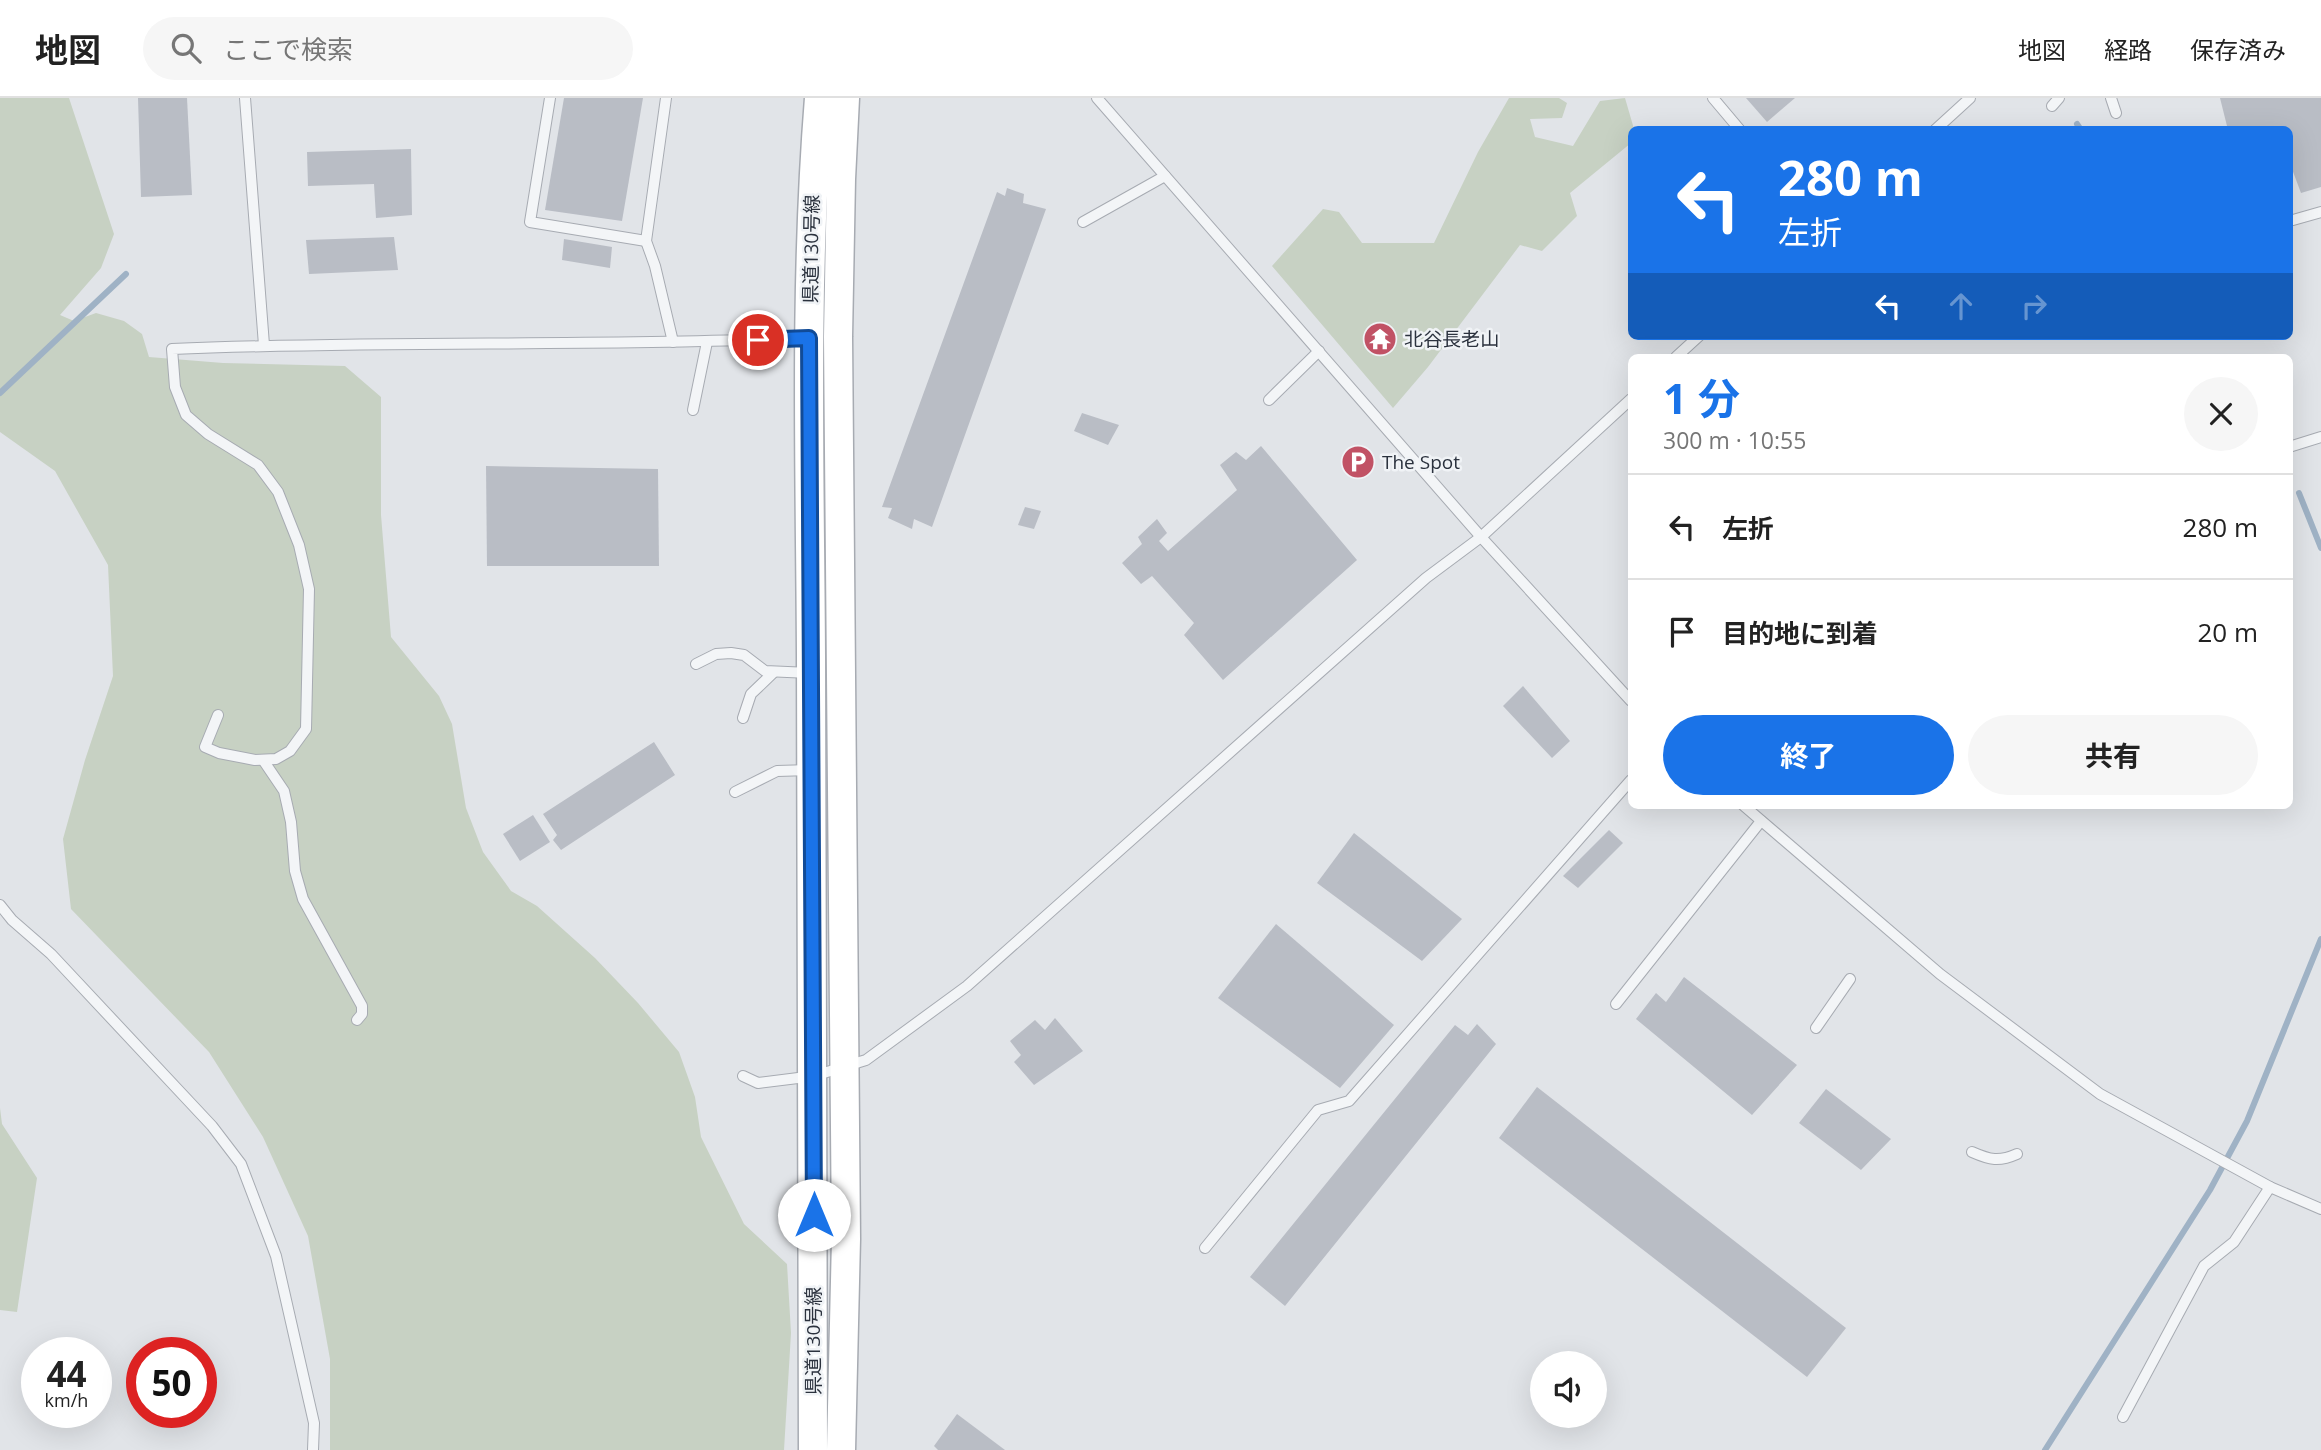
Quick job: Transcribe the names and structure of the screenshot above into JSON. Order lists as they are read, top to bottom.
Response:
{
  "streets": {
    "main road": ["県道130号線"]
  },
  "places": {
    "temple": ["北谷長老山"],
    "parking": ["The Spot"]
  },
  "page": {
    "header": "地図",
    "search": "ここで検索",
    "nav": ["地図", "経路", "保存済み"],
    "turn": ["280 m", "左折"],
    "heading": ["1 分", "300 m · 10:55"],
    "list": [
      {
        "name": "左折",
        "value": "280 m"
      },
      {
        "name": "目的地に到着",
        "value": "20 m"
      }
    ],
    "buttons": ["終了", "共有"],
    "speed": "44 km/h",
    "limit": "50"
  }
}
